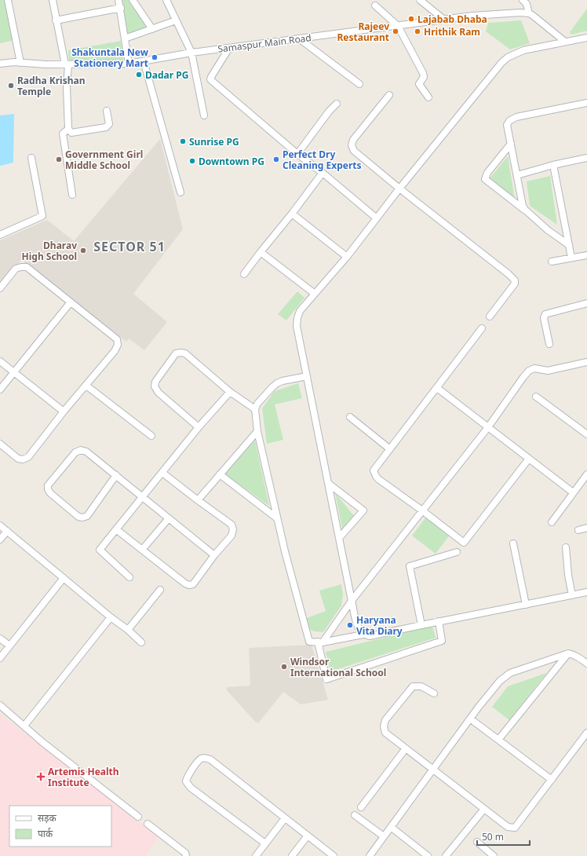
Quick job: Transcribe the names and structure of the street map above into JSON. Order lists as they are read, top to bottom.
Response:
{
  "streets": {
    "street": ["Samaspur Main Road"]
  },
  "districts": ["SECTOR 51"],
  "places": {
    "other": [
      "Lajabab Dhaba",
      "Rajeev Restaurant",
      "Hrithik Ram",
      "Shakuntala New Stationery Mart",
      "Dadar PG",
      "Radha Krishan Temple",
      "Sunrise PG",
      "Government Girl Middle School",
      "Perfect Dry Cleaning Experts",
      "Downtown PG",
      "Dharav High School",
      "Haryana Vita Diary",
      "Windsor International School"
    ],
    "health": ["Artemis Health Institute"]
  },
  "legend": ["सड़क", "पार्क"],
  "scale_bar": "50 m"
}
